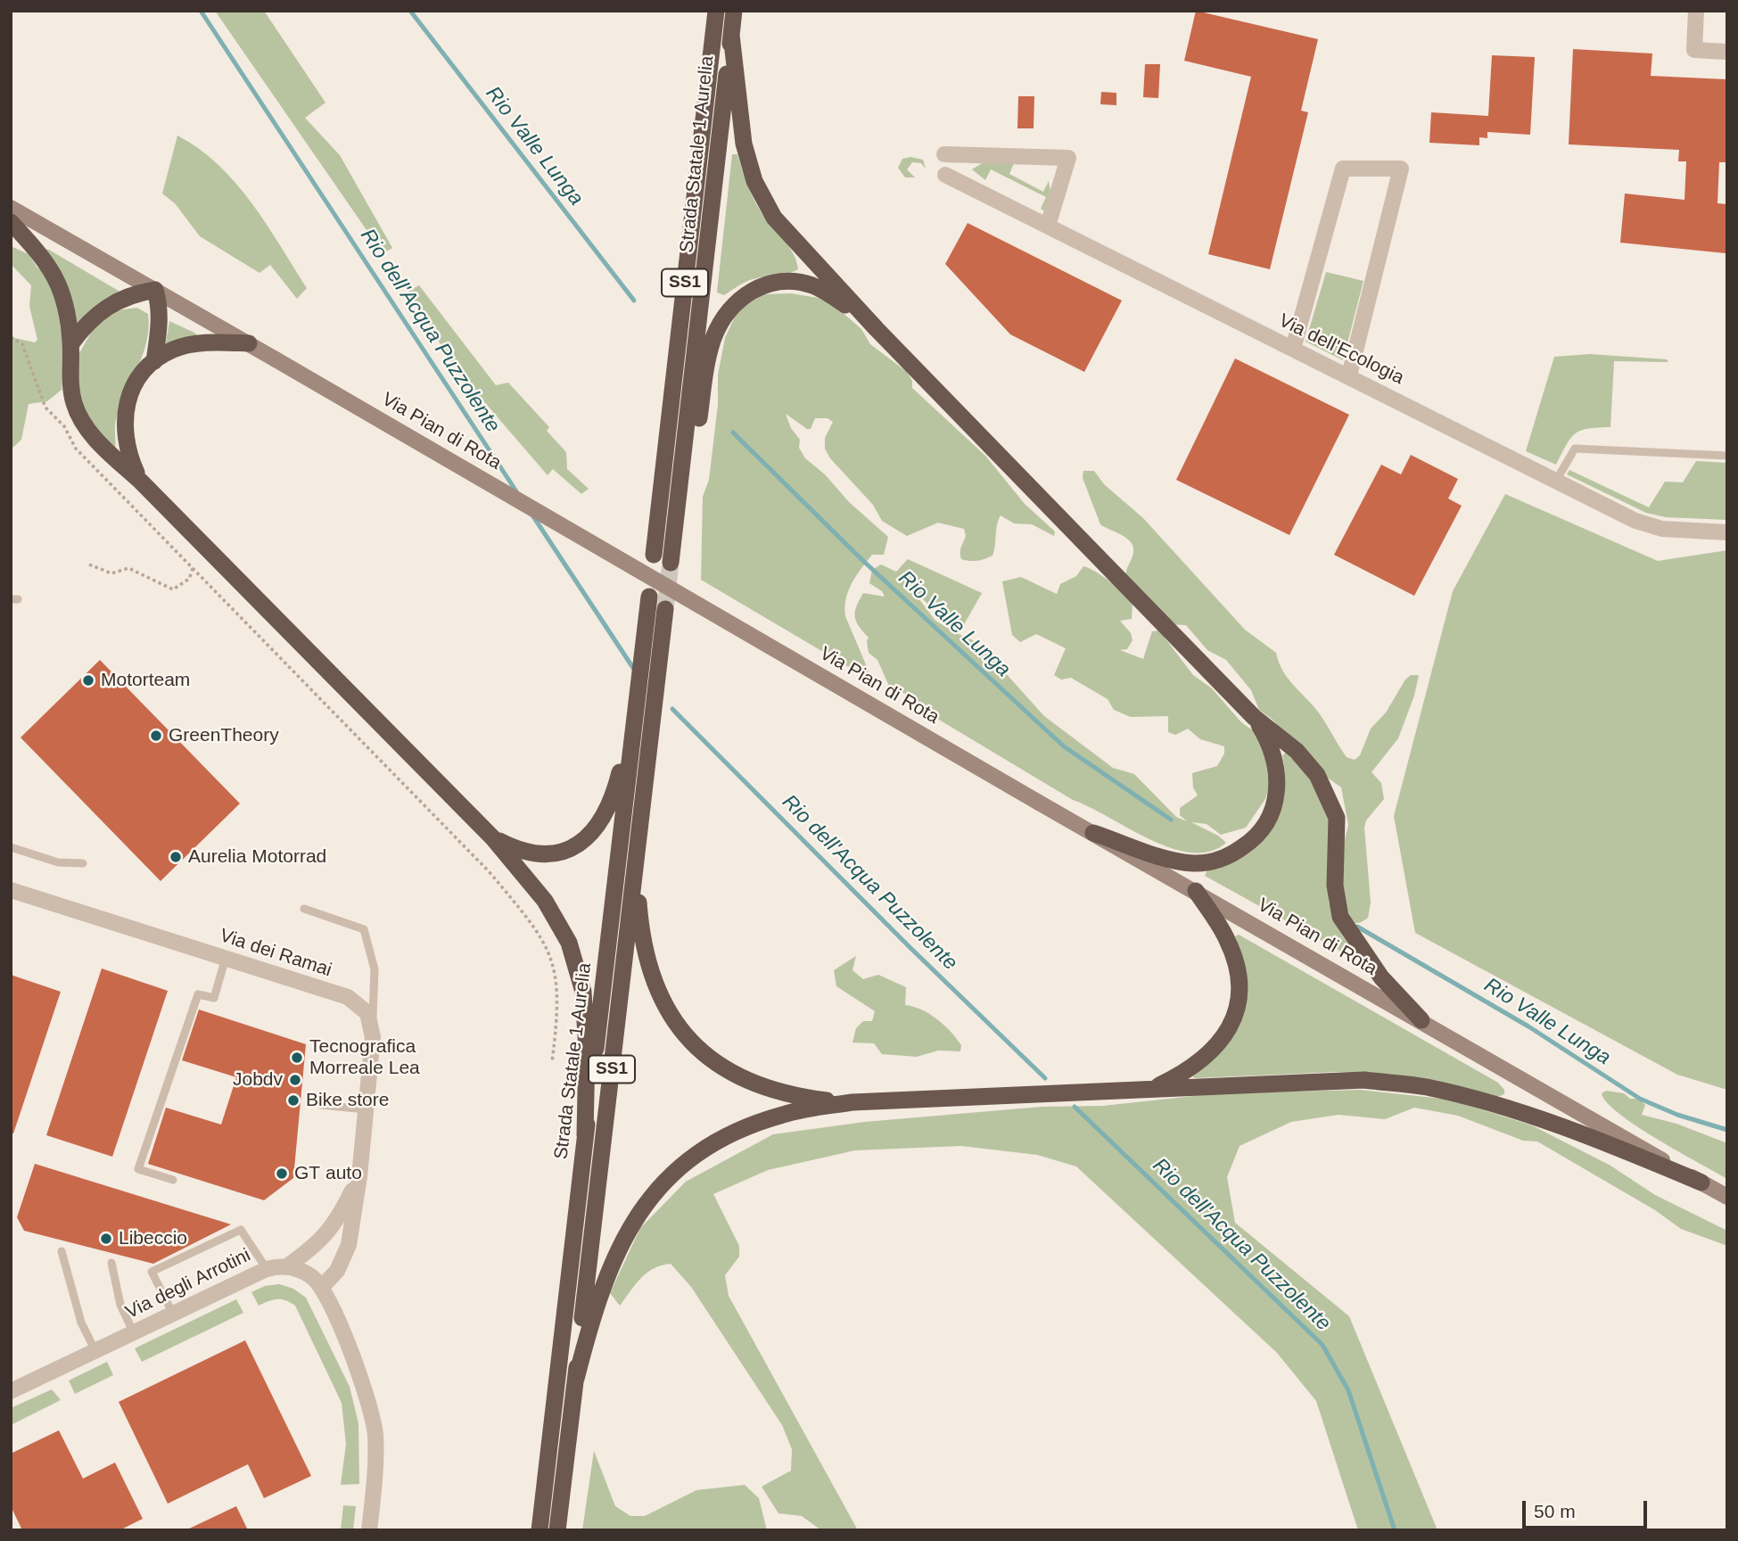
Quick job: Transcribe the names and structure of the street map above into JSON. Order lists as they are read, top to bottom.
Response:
{
  "streets": {
    "highway": ["Strada Statale 1 Aurelia", "SS1"],
    "main road": ["Via Pian di Rota"],
    "street": ["Via dell'Ecologia", "Via dei Ramai", "Via degli Arrotini"]
  },
  "crossings": [
    ["Via dei Ramai", "Via degli Arrotini"]
  ],
  "water": ["Rio Valle Lunga", "Rio dell'Acqua Puzzolente"],
  "places": [
    "Motorteam",
    "GreenTheory",
    "Aurelia Motorrad",
    "Tecnografica Morreale Lea",
    "Jobdv",
    "Bike store",
    "GT auto",
    "Libeccio"
  ],
  "scale_bar": "50 m"
}
